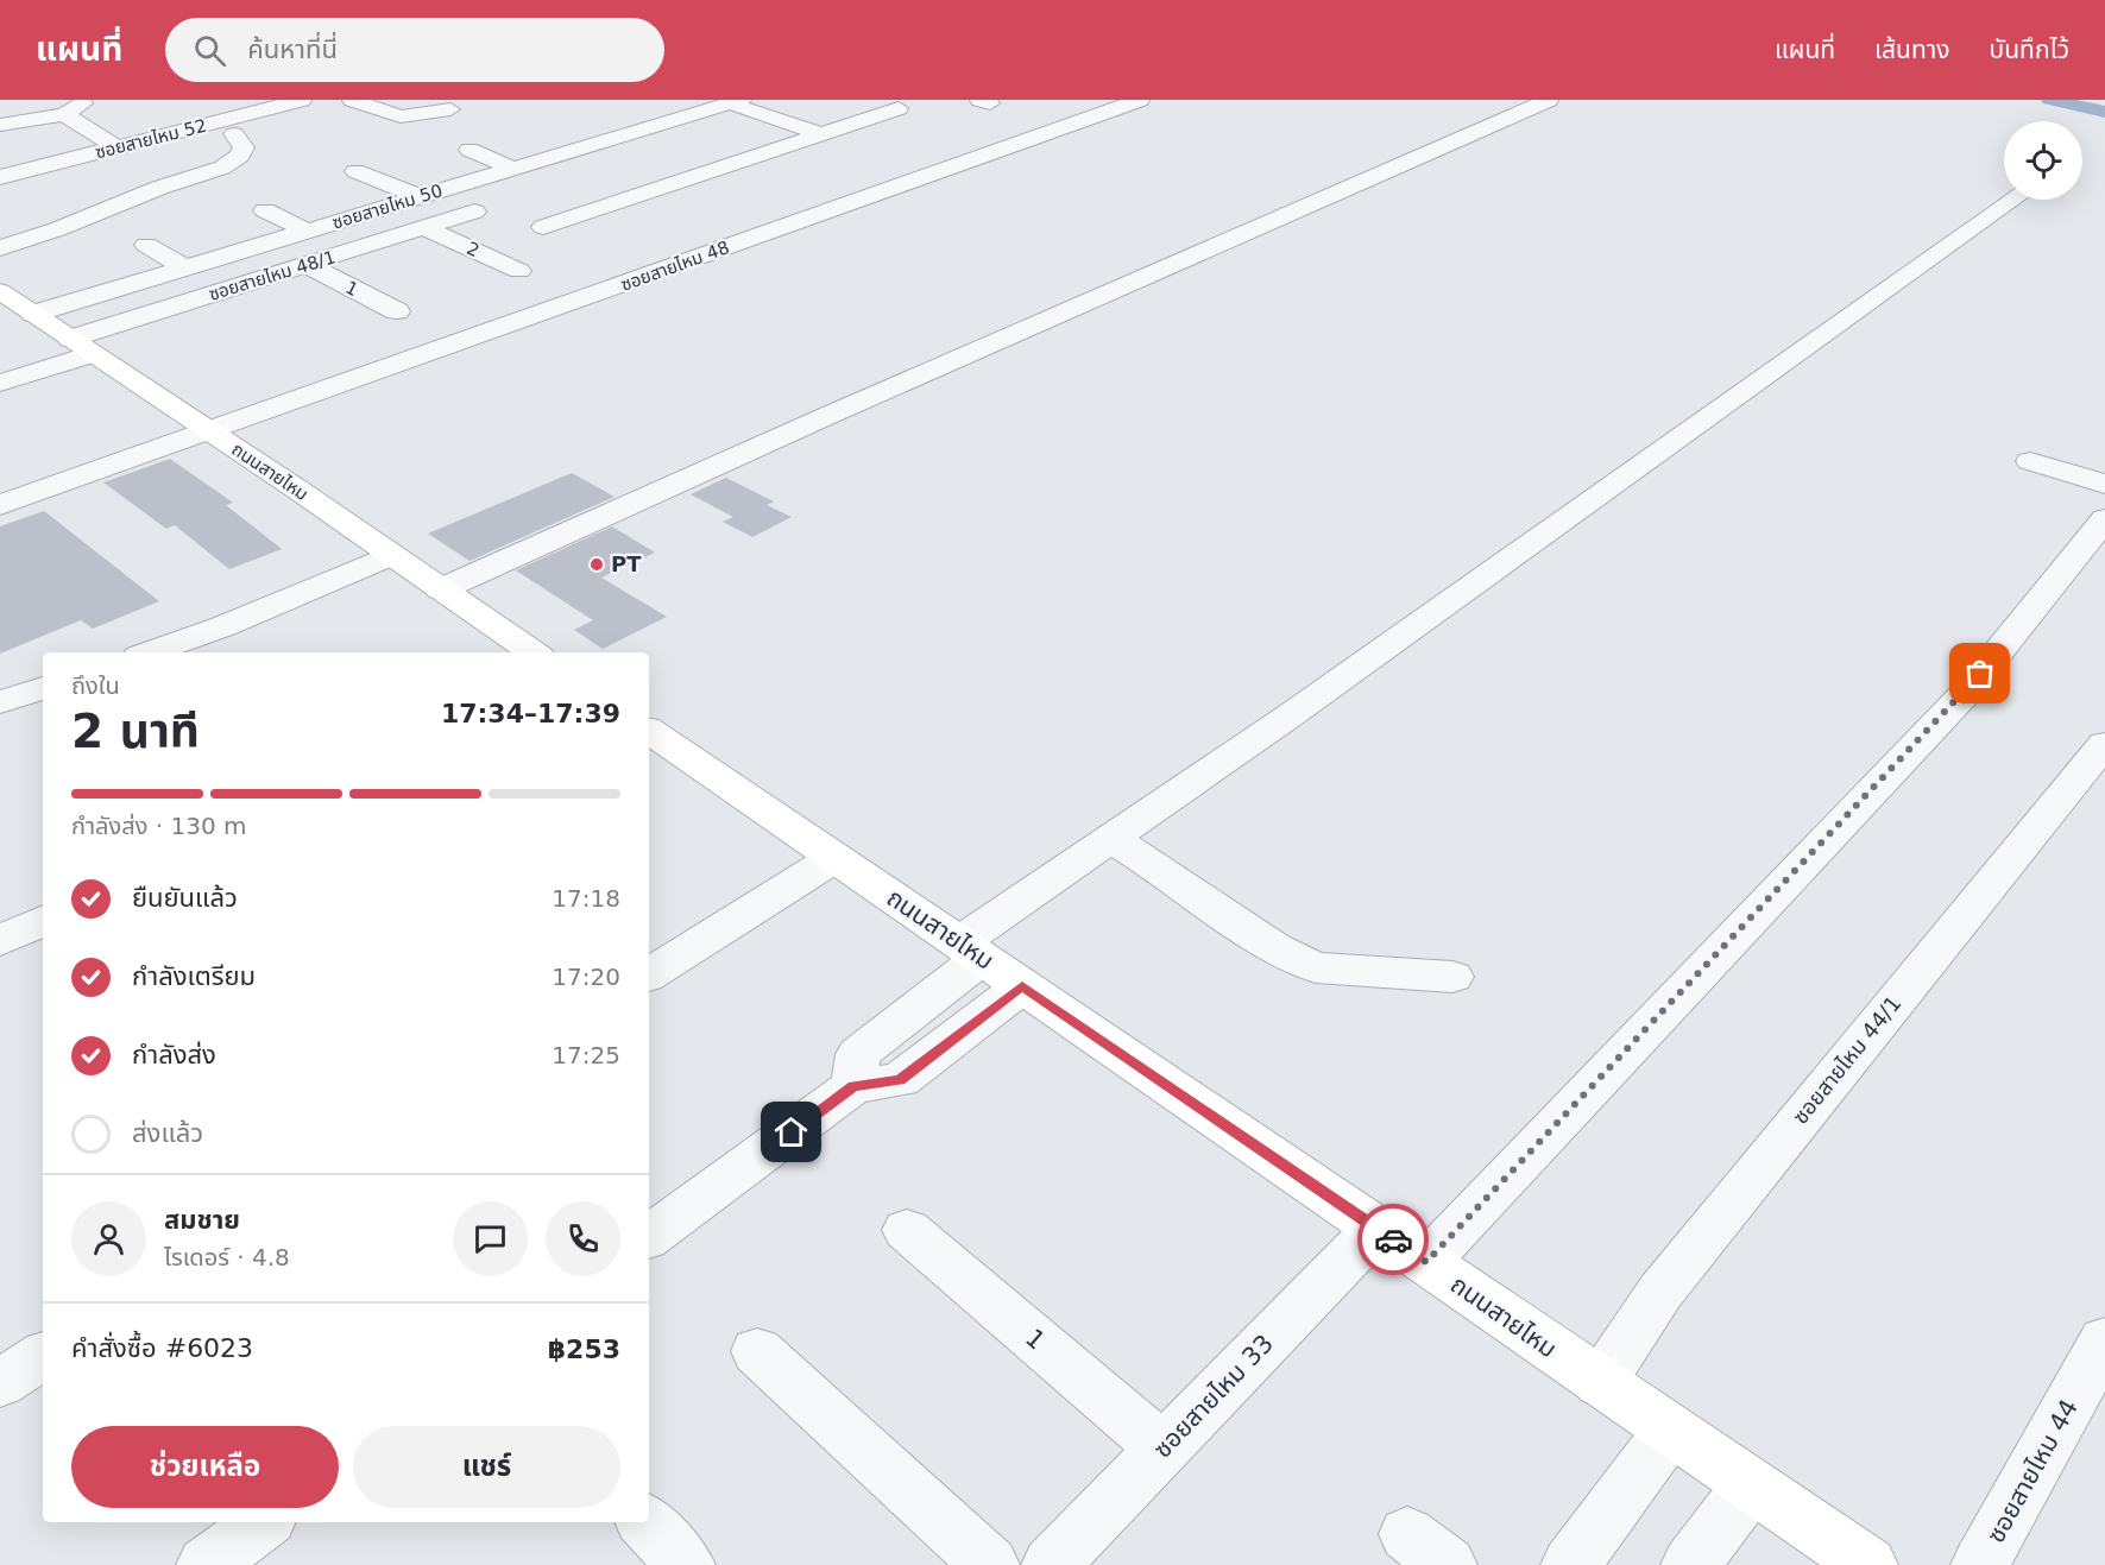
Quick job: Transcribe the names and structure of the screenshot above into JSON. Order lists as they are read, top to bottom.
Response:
{
  "streets": {
    "main road": ["ถนนสายไหม"],
    "street": [
      "ซอยสายไหม 52",
      "ซอยสายไหม 50",
      "2",
      "ซอยสายไหม 48",
      "ซอยสายไหม 48/1",
      "1",
      "ซอยสายไหม 44/1",
      "ซอยสายไหม 33",
      "ซอยสายไหม 44"
    ]
  },
  "crossings": [
    ["ซอยสายไหม 50", "ถนนสายไหม"],
    ["2", "ซอยสายไหม 48/1"],
    ["ซอยสายไหม 48", "ถนนสายไหม"],
    ["ซอยสายไหม 48/1", "1"],
    ["ซอยสายไหม 48/1", "ถนนสายไหม"],
    ["1", "ซอยสายไหม 33"],
    ["ถนนสายไหม", "ซอยสายไหม 44/1"],
    ["ถนนสายไหม", "ซอยสายไหม 33"]
  ],
  "places": ["PT"],
  "page": {
    "header": "แผนที่",
    "search": "ค้นหาที่นี่",
    "nav": ["แผนที่", "เส้นทาง", "บันทึกไว้"],
    "heading": ["2 นาที", "ถึงใน", "17:34–17:39"],
    "panel": [
      "สมชาย",
      "ไรเดอร์ · 4.8",
      "คำสั่งซื้อ #6023",
      "฿253"
    ],
    "bar": "กำลังส่ง · 130 m",
    "list": [
      ["ยืนยันแล้ว", "17:18"],
      ["กำลังเตรียม", "17:20"],
      ["กำลังส่ง", "17:25"],
      "ส่งแล้ว"
    ],
    "buttons": ["ช่วยเหลือ", "แชร์"]
  }
}
